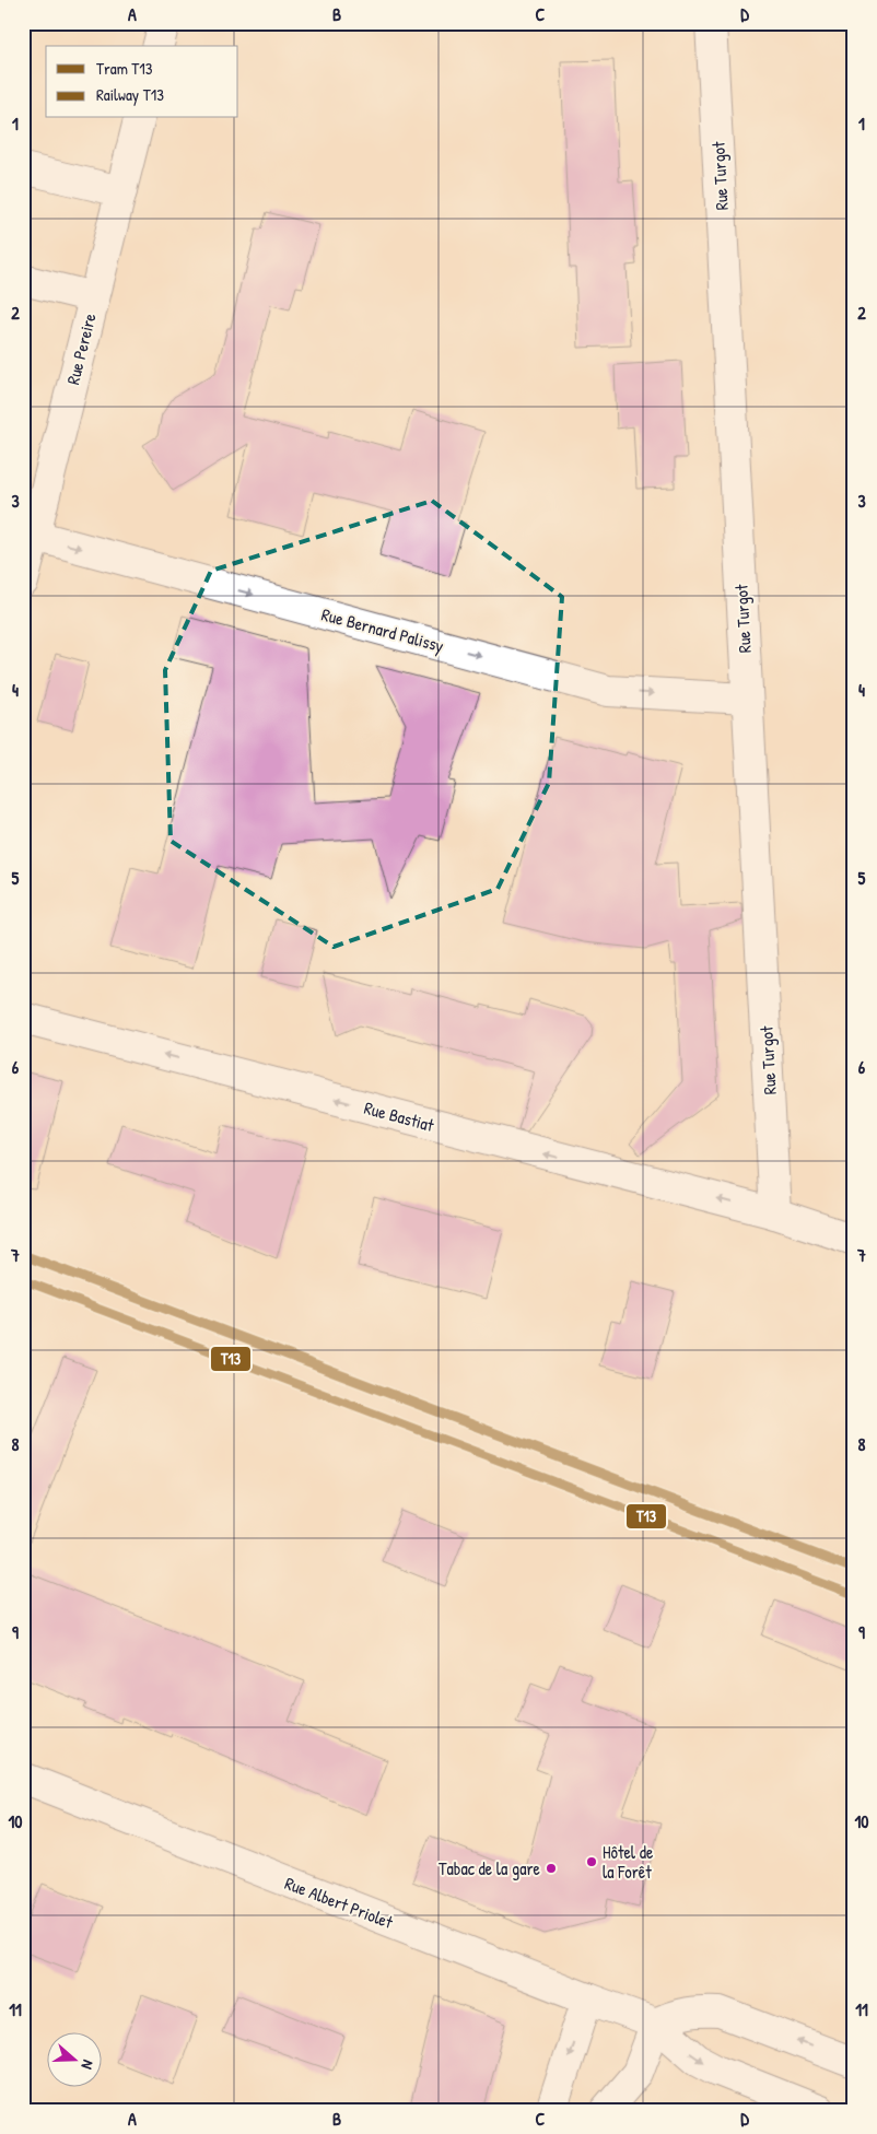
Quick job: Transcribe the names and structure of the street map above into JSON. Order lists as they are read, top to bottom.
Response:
{
  "streets": {
    "street": [
      "Rue Turgot",
      "Rue Pereire",
      "Rue Bernard Palissy",
      "Rue Bastiat",
      "Rue Albert Priolet"
    ]
  },
  "crossings": [
    ["Rue Turgot", "Rue Bernard Palissy"],
    ["Rue Turgot", "Rue Bastiat"],
    ["Rue Pereire", "Rue Bernard Palissy"]
  ],
  "one_way": ["Rue Bernard Palissy", "Rue Bastiat"],
  "places": ["Hôtel de la Forêt", "Tabac de la gare"],
  "lines": ["rail line T13", "tram line T13"],
  "legend": ["Tram T13", "Railway T13"],
  "north": "right",
  "grid": {
    "columns": [
      "A",
      "B",
      "C",
      "D"
    ],
    "rows": [
      "1",
      "2",
      "3",
      "4",
      "5",
      "6",
      "7",
      "8",
      "9",
      "10",
      "11"
    ]
  }
}
